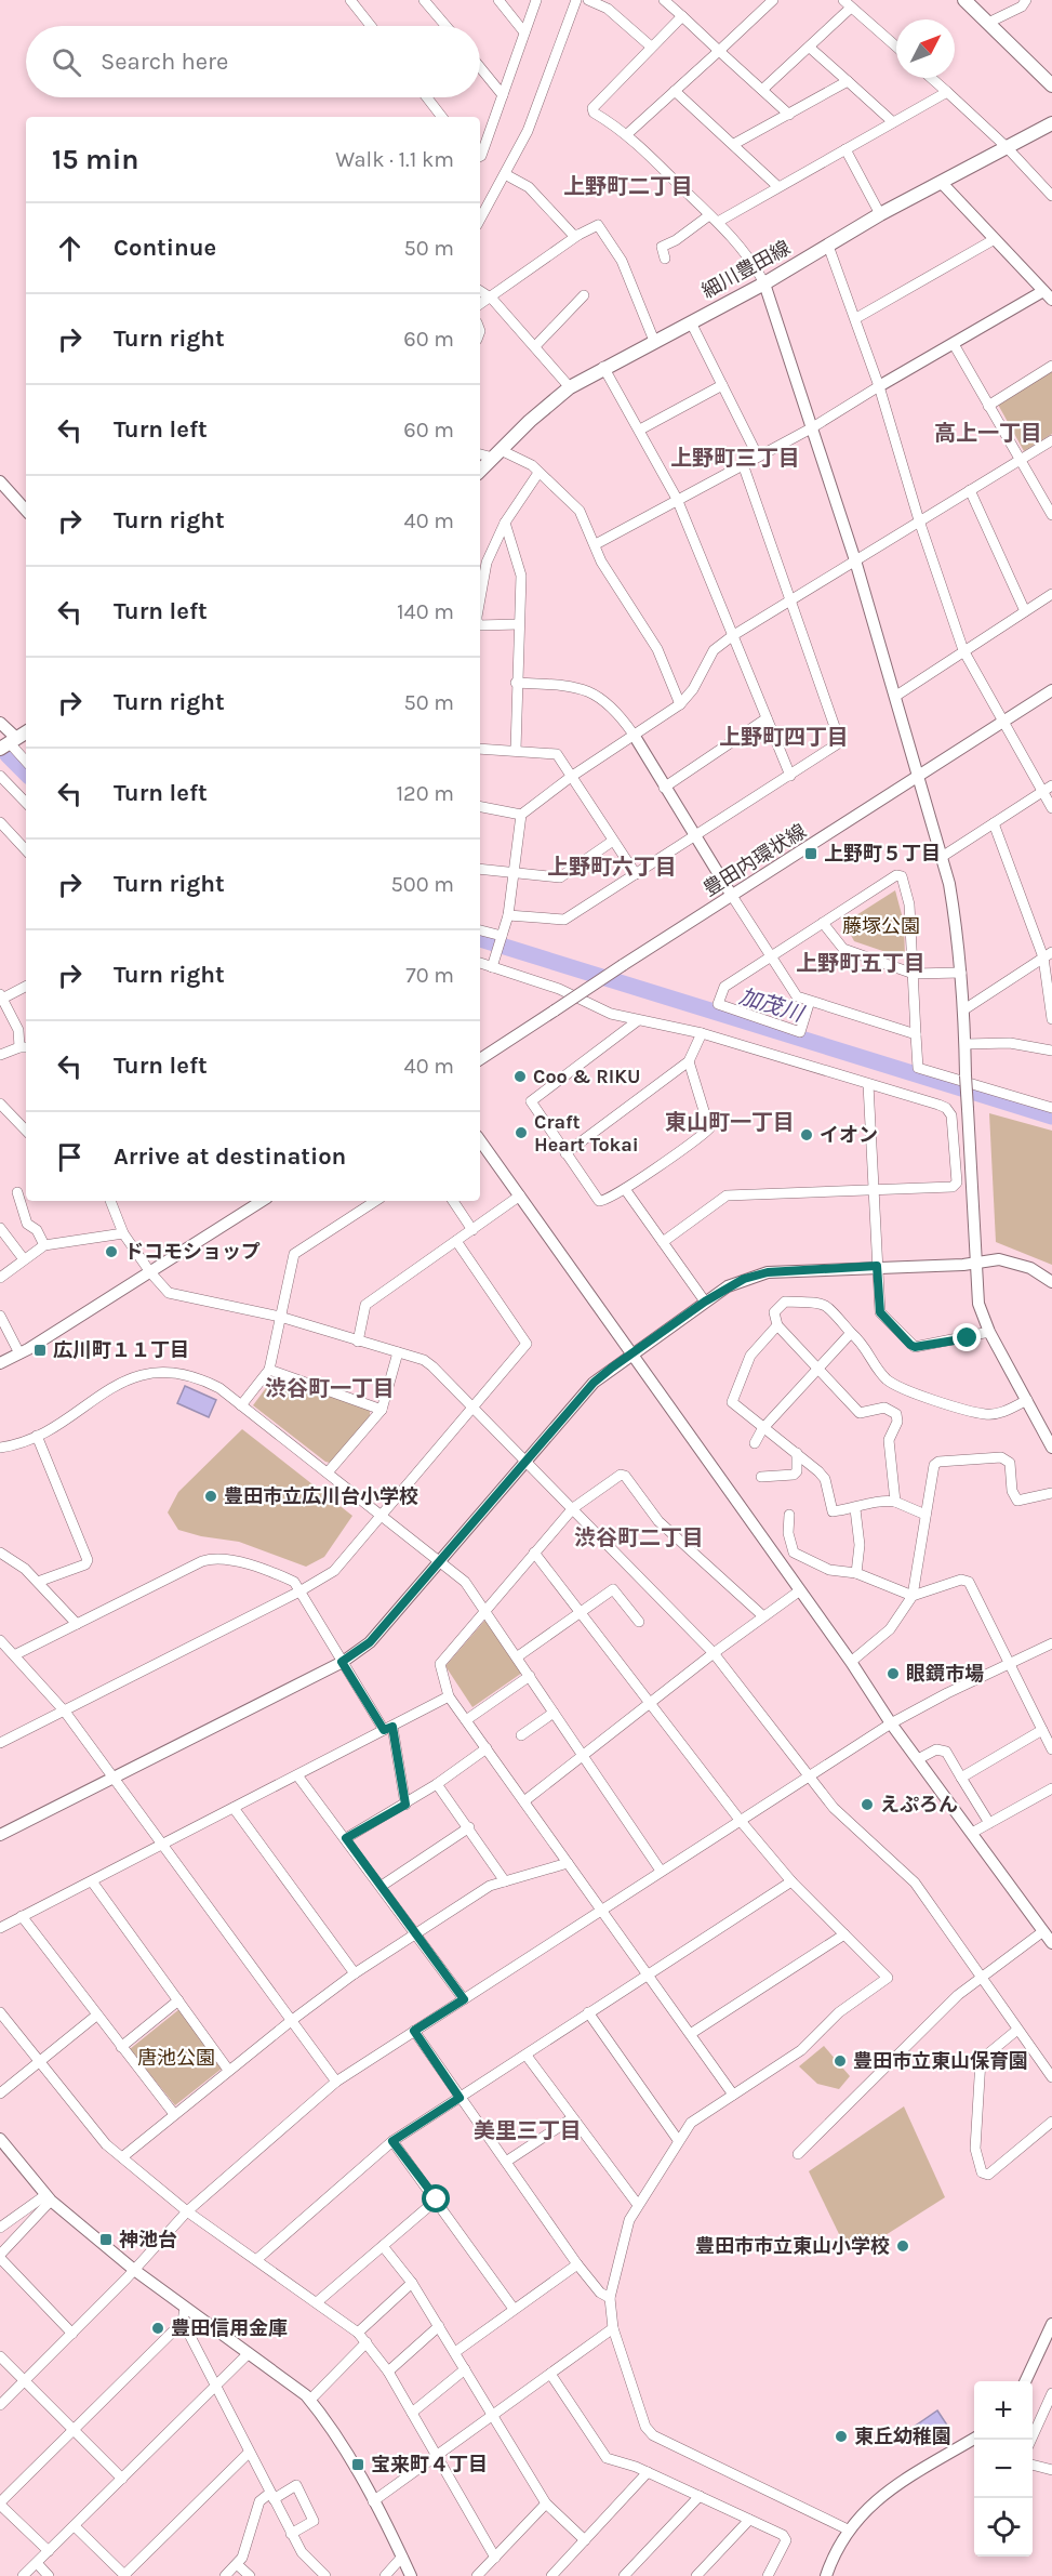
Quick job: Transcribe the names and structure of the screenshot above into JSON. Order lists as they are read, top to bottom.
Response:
{
  "streets": {
    "main road": ["細川豊田線"],
    "street": ["豊田内環状線"]
  },
  "districts": [
    "上野町二丁目",
    "高上一丁目",
    "上野町三丁目",
    "上野町四丁目",
    "上野町六丁目",
    "上野町五丁目",
    "東山町一丁目",
    "渋谷町一丁目",
    "渋谷町二丁目",
    "美里三丁目"
  ],
  "water": ["加茂川"],
  "parks": ["藤塚公園", "唐池公園"],
  "places": {
    "transit": [
      "上野町５丁目",
      "広川町１１丁目",
      "神池台",
      "宝来町４丁目"
    ],
    "other": [
      "Coo & RIKU",
      "Craft Heart Tokai",
      "イオン",
      "ドコモショップ",
      "豊田市立広川台小学校",
      "眼鏡市場",
      "えぷろん",
      "豊田市立東山保育園",
      "豊田市市立東山小学校",
      "豊田信用金庫",
      "東丘幼稚園"
    ]
  },
  "north": "top right",
  "page": {
    "search": "Search here",
    "heading": ["15 min", "Walk · 1.1 km"],
    "list": [
      ["Continue", "50 m"],
      ["Turn right", "60 m"],
      ["Turn left", "60 m"],
      ["Turn right", "40 m"],
      ["Turn left", "140 m"],
      ["Turn right", "50 m"],
      ["Turn left", "120 m"],
      ["Turn right", "500 m"],
      ["Turn right", "70 m"],
      ["Turn left", "40 m"],
      "Arrive at destination"
    ],
    "map_buttons": ["+", "−"]
  }
}
